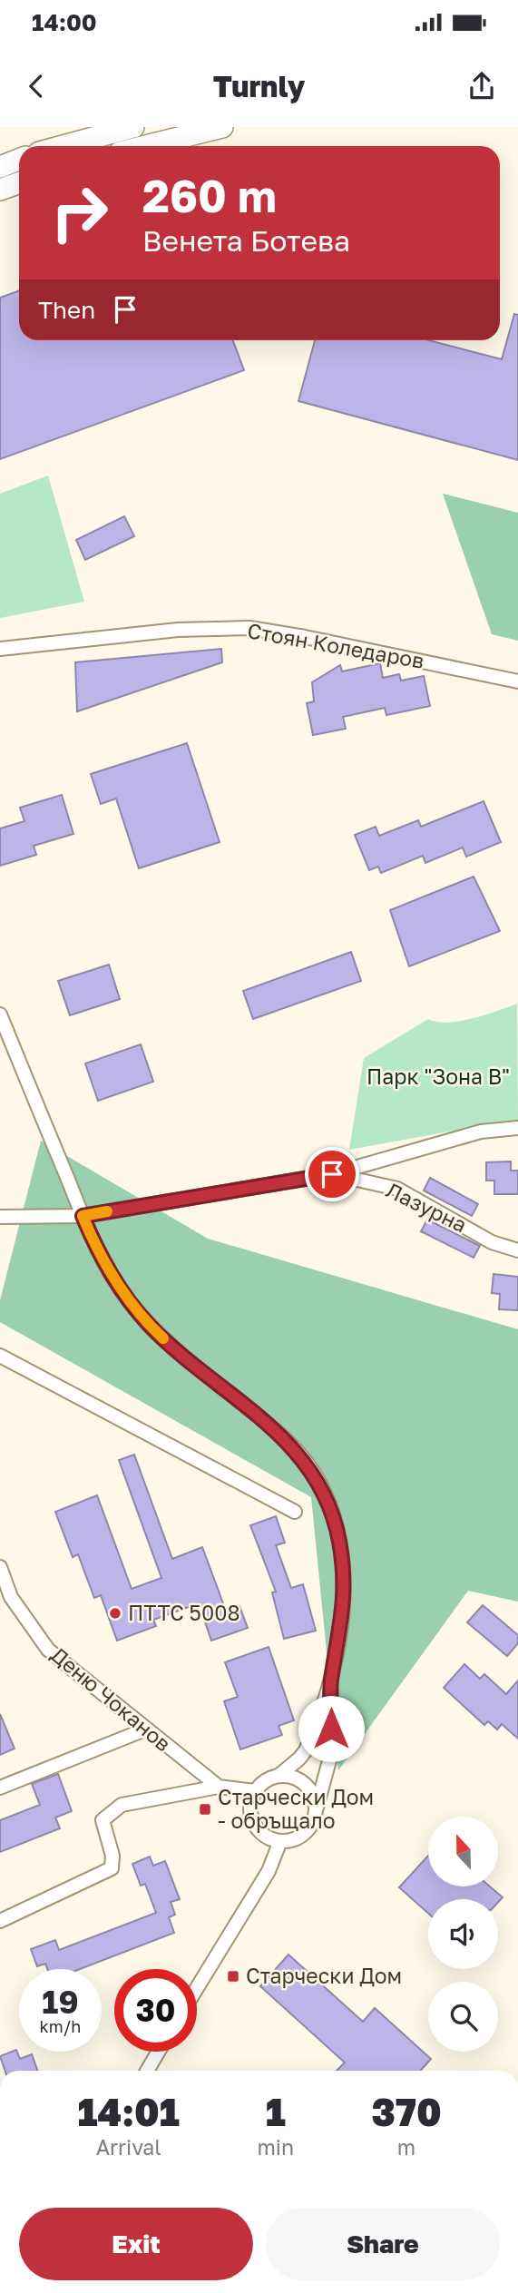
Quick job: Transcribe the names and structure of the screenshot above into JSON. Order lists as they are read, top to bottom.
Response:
{
  "streets": {
    "street": ["Стоян Коледаров", "Лазурна", "Деню Чоканов"]
  },
  "parks": ["Парк \"Зона В\""],
  "places": {
    "other": ["ПТТС 5008"],
    "transit": ["Старчески Дом - обръщало", "Старчески Дом"]
  },
  "north": "top",
  "page": {
    "status": "14:00",
    "header": "Turnly",
    "turn": ["260 m", "Венета Ботева"],
    "then": "Then",
    "speed": "19 km/h",
    "limit": "30",
    "eta": [
      "14:01",
      "Arrival",
      "1",
      "min",
      "370",
      "m"
    ],
    "buttons": ["Exit", "Share"]
  }
}
